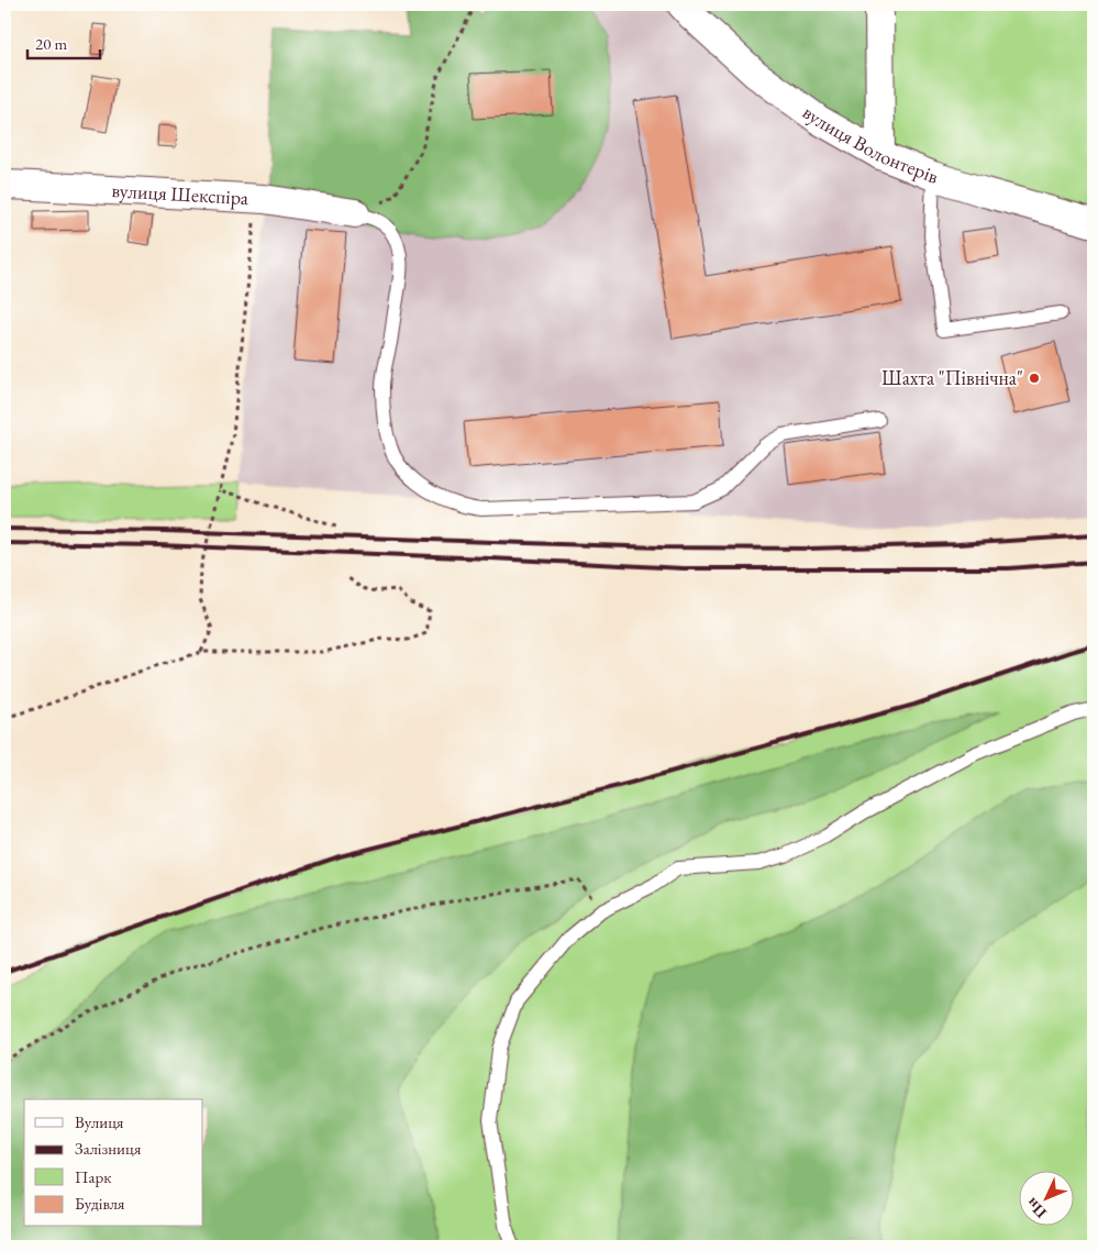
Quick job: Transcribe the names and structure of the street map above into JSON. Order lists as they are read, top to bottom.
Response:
{
  "streets": {
    "street": ["вулиця Волонтерів", "вулиця Шекспіра"]
  },
  "places": ["Шахта \"Північна\""],
  "legend": [
    "Вулиця",
    "Залізниця",
    "Парк",
    "Будівля"
  ],
  "scale_bar": "20 m",
  "north": "bottom left"
}
